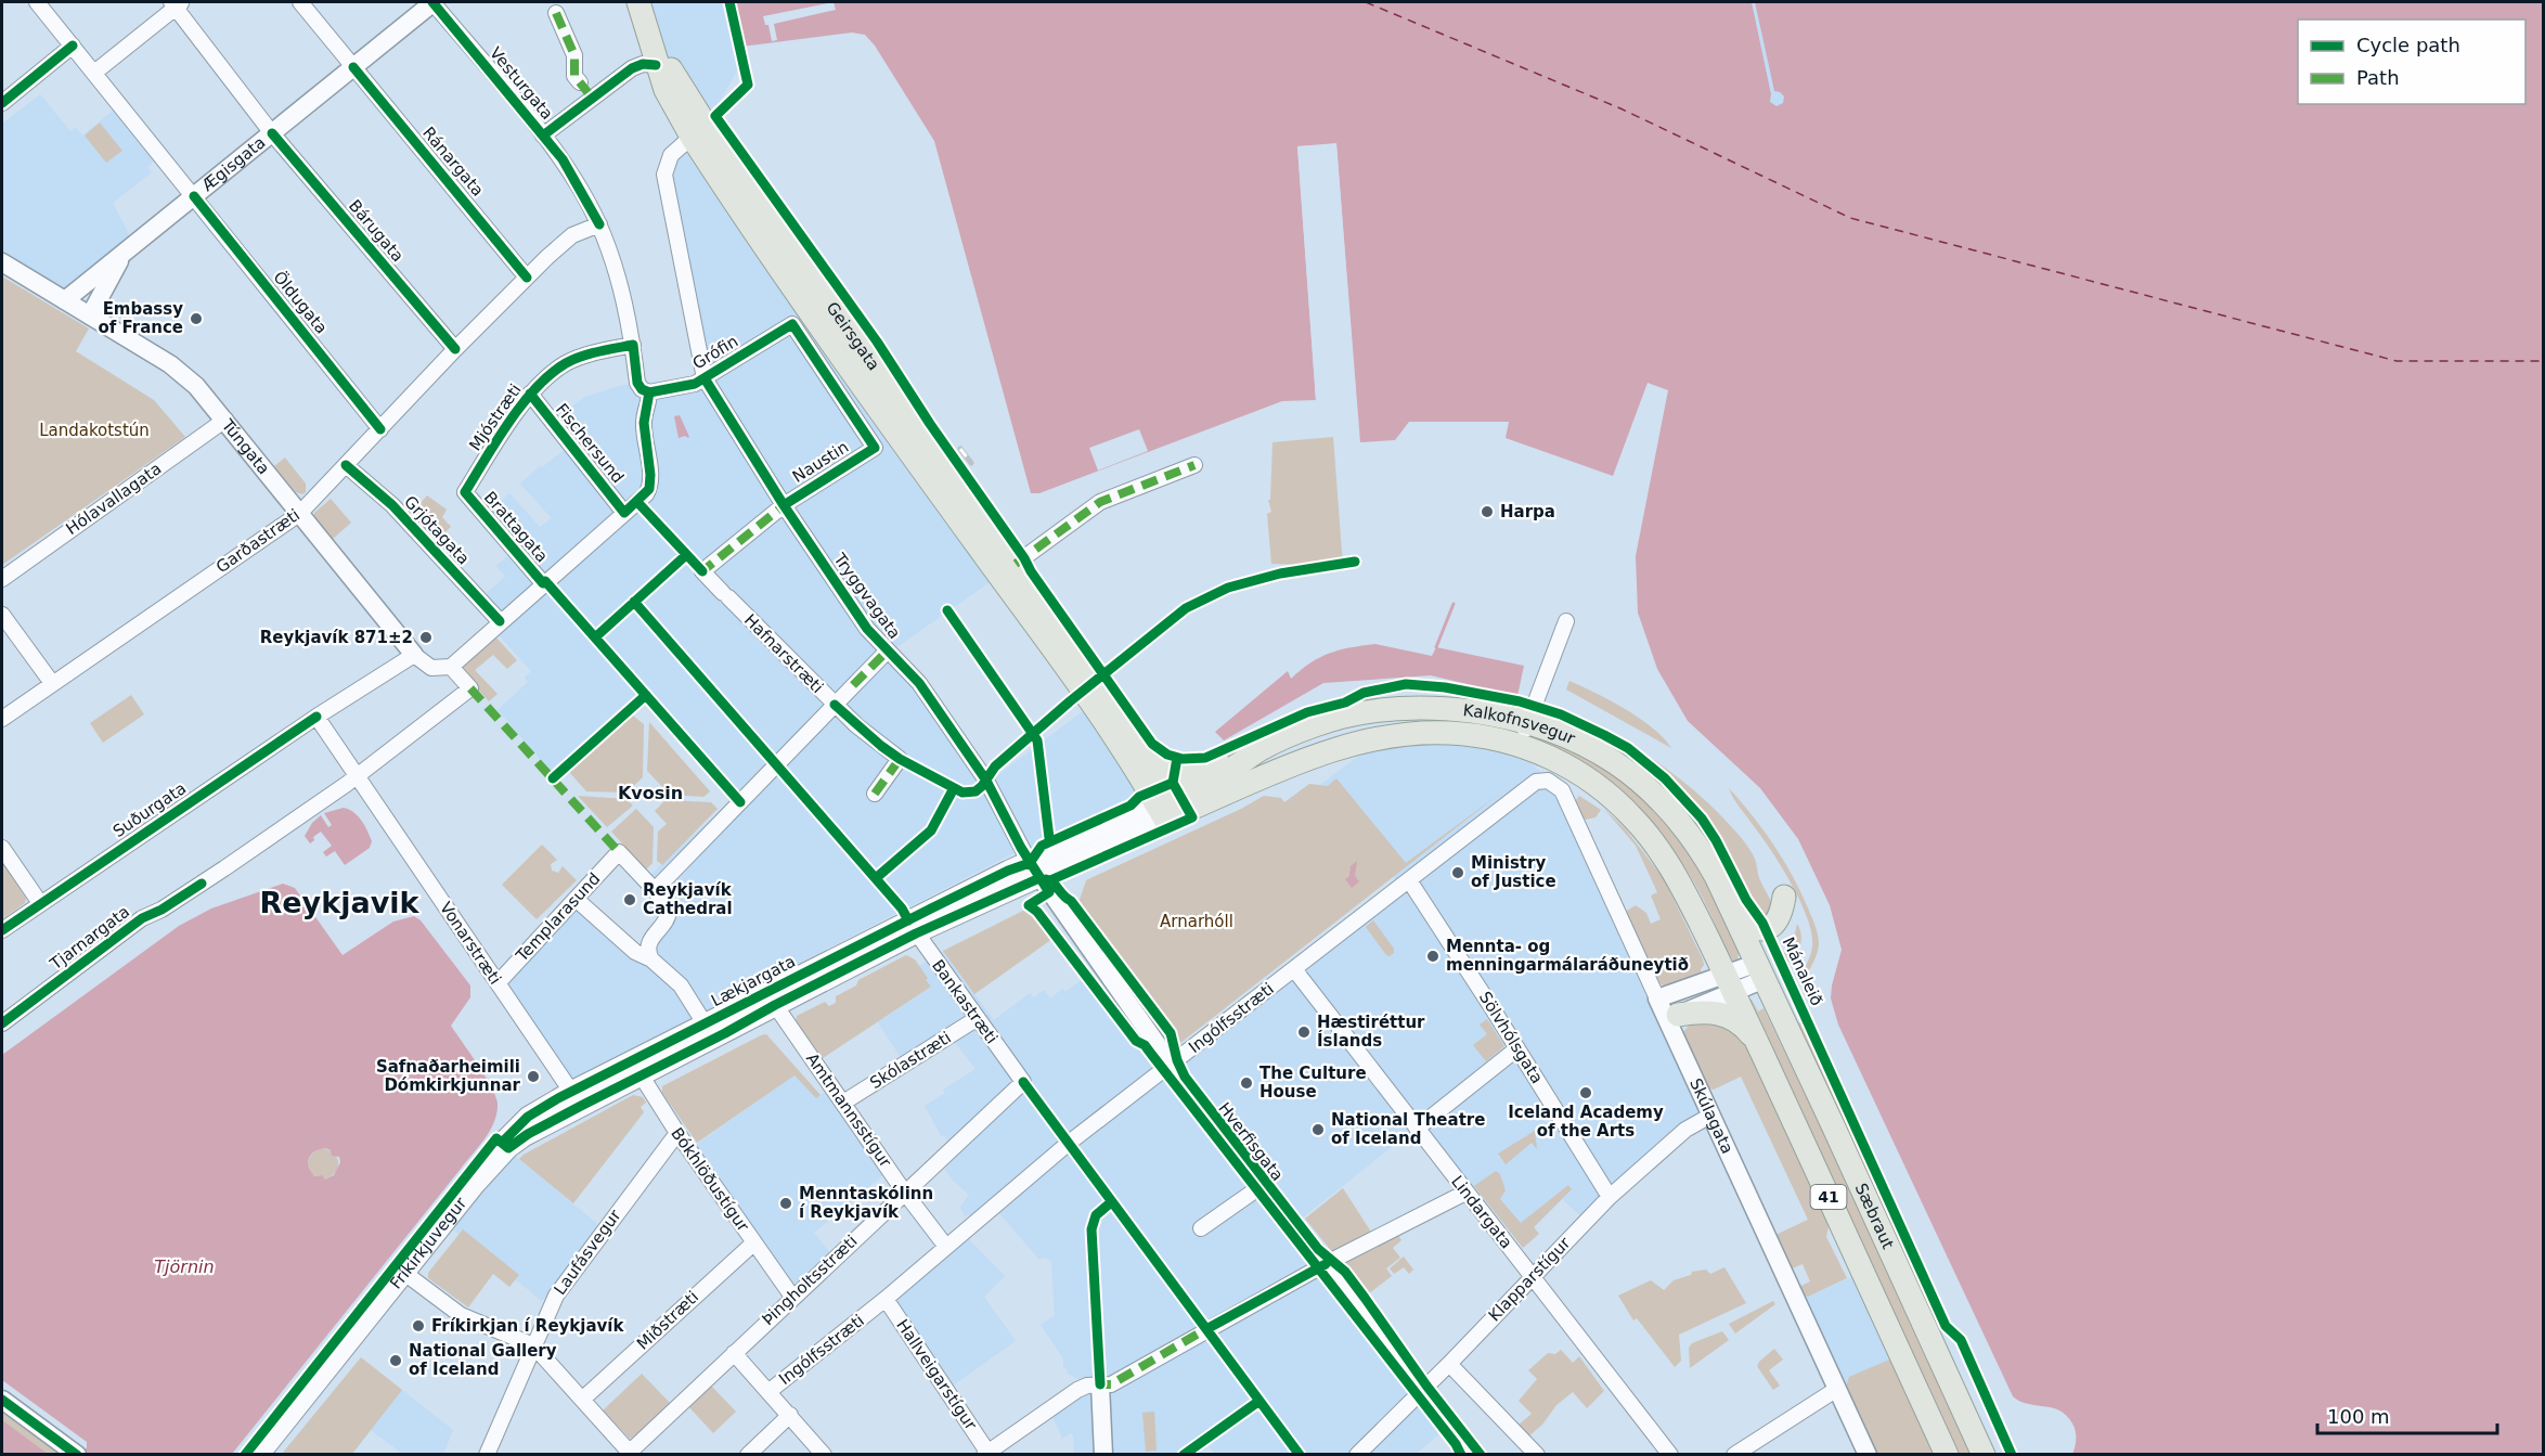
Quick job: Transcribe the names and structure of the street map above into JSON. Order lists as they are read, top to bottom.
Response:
{
  "streets": {
    "main road": [
      "Geirsgata",
      "Kalkofnsvegur",
      "Lækjargata",
      "41",
      "Sæbraut",
      "Fríkirkjuvegur"
    ],
    "street": [
      "Vesturgata",
      "Ránargata",
      "Ægisgata",
      "Bárugata",
      "Öldugata",
      "Grófin",
      "Mjóstræti",
      "Fischersund",
      "Túngata",
      "Naustin",
      "Hólavallagata",
      "Brattagata",
      "Grjótagata",
      "Garðastræti",
      "Tryggvagata",
      "Hafnarstræti",
      "Suðurgata",
      "Templarasund",
      "Tjarnargata",
      "Vonarstræti",
      "Bankastræti",
      "Ingólfsstræti",
      "Sölvhólsgata",
      "Skólastræti",
      "Amtmannsstígur",
      "Skúlagata",
      "Hverfisgata",
      "Bókhlöðustígur",
      "Lindargata",
      "Laufásvegur",
      "Klapparstígur",
      "Þingholtsstræti",
      "Miðstræti",
      "Hallveigarstígur"
    ],
    "cycle path": ["Mánaleið"]
  },
  "crossings": [
    ["Vesturgata", "Ægisgata"],
    ["Vesturgata", "Grófin"],
    ["Vesturgata", "Mjóstræti"],
    ["Vesturgata", "Garðastræti"],
    ["Ránargata", "Ægisgata"],
    ["Ránargata", "Garðastræti"],
    ["Ægisgata", "Bárugata"],
    ["Ægisgata", "Öldugata"],
    ["Ægisgata", "Túngata"],
    ["Bárugata", "Garðastræti"],
    ["Öldugata", "Garðastræti"],
    ["Geirsgata", "Tryggvagata"],
    ["Geirsgata", "Kalkofnsvegur"],
    ["Geirsgata", "Lækjargata"],
    ["Grófin", "Naustin"],
    ["Grófin", "Tryggvagata"],
    ["Mjóstræti", "Fischersund"],
    ["Mjóstræti", "Brattagata"],
    ["Túngata", "Hólavallagata"],
    ["Túngata", "Garðastræti"],
    ["Túngata", "Suðurgata"],
    ["Túngata", "Tjarnargata"],
    ["Naustin", "Tryggvagata"],
    ["Naustin", "Hafnarstræti"],
    ["Grjótagata", "Garðastræti"],
    ["Tryggvagata", "Lækjargata"],
    ["Tryggvagata", "Hverfisgata"],
    ["Kalkofnsvegur", "Lækjargata"],
    ["Kalkofnsvegur", "Sæbraut"],
    ["Suðurgata", "Vonarstræti"],
    ["Templarasund", "Vonarstræti"],
    ["Tjarnargata", "Vonarstræti"],
    ["Vonarstræti", "Lækjargata"],
    ["Lækjargata", "Bankastræti"],
    ["Lækjargata", "Amtmannsstígur"],
    ["Lækjargata", "Hverfisgata"],
    ["Lækjargata", "Bókhlöðustígur"],
    ["Lækjargata", "Fríkirkjuvegur"],
    ["Bankastræti", "Skólastræti"],
    ["Bankastræti", "Þingholtsstræti"],
    ["Ingólfsstræti", "Sölvhólsgata"],
    ["Ingólfsstræti", "Amtmannsstígur"],
    ["Ingólfsstræti", "Skúlagata"],
    ["Ingólfsstræti", "Hverfisgata"],
    ["Ingólfsstræti", "Lindargata"],
    ["Ingólfsstræti", "Hallveigarstígur"],
    ["Sölvhólsgata", "Klapparstígur"],
    ["Skólastræti", "Amtmannsstígur"],
    ["Amtmannsstígur", "Þingholtsstræti"],
    ["Skúlagata", "Klapparstígur"],
    ["Hverfisgata", "Klapparstígur"],
    ["Bókhlöðustígur", "Laufásvegur"],
    ["Bókhlöðustígur", "Þingholtsstræti"],
    ["Bókhlöðustígur", "Miðstræti"],
    ["Lindargata", "Klapparstígur"]
  ],
  "districts": ["Kvosin", "Reykjavik"],
  "water": ["Tjörnin"],
  "parks": ["Landakotstún", "Arnarhóll"],
  "places": [
    "Embassy of France",
    "Harpa",
    "Reykjavík 871±2",
    "Ministry of Justice",
    "Reykjavík Cathedral",
    "Mennta- og menningarmálaráðuneytið",
    "Hæstiréttur Íslands",
    "Safnaðarheimili Dómkirkjunnar",
    "The Culture House",
    "Iceland Academy of the Arts",
    "National Theatre of Iceland",
    "Menntaskólinn í Reykjavík",
    "Fríkirkjan í Reykjavík",
    "National Gallery of Iceland"
  ],
  "legend": ["Cycle path", "Path"],
  "scale_bar": "100 m"
}
